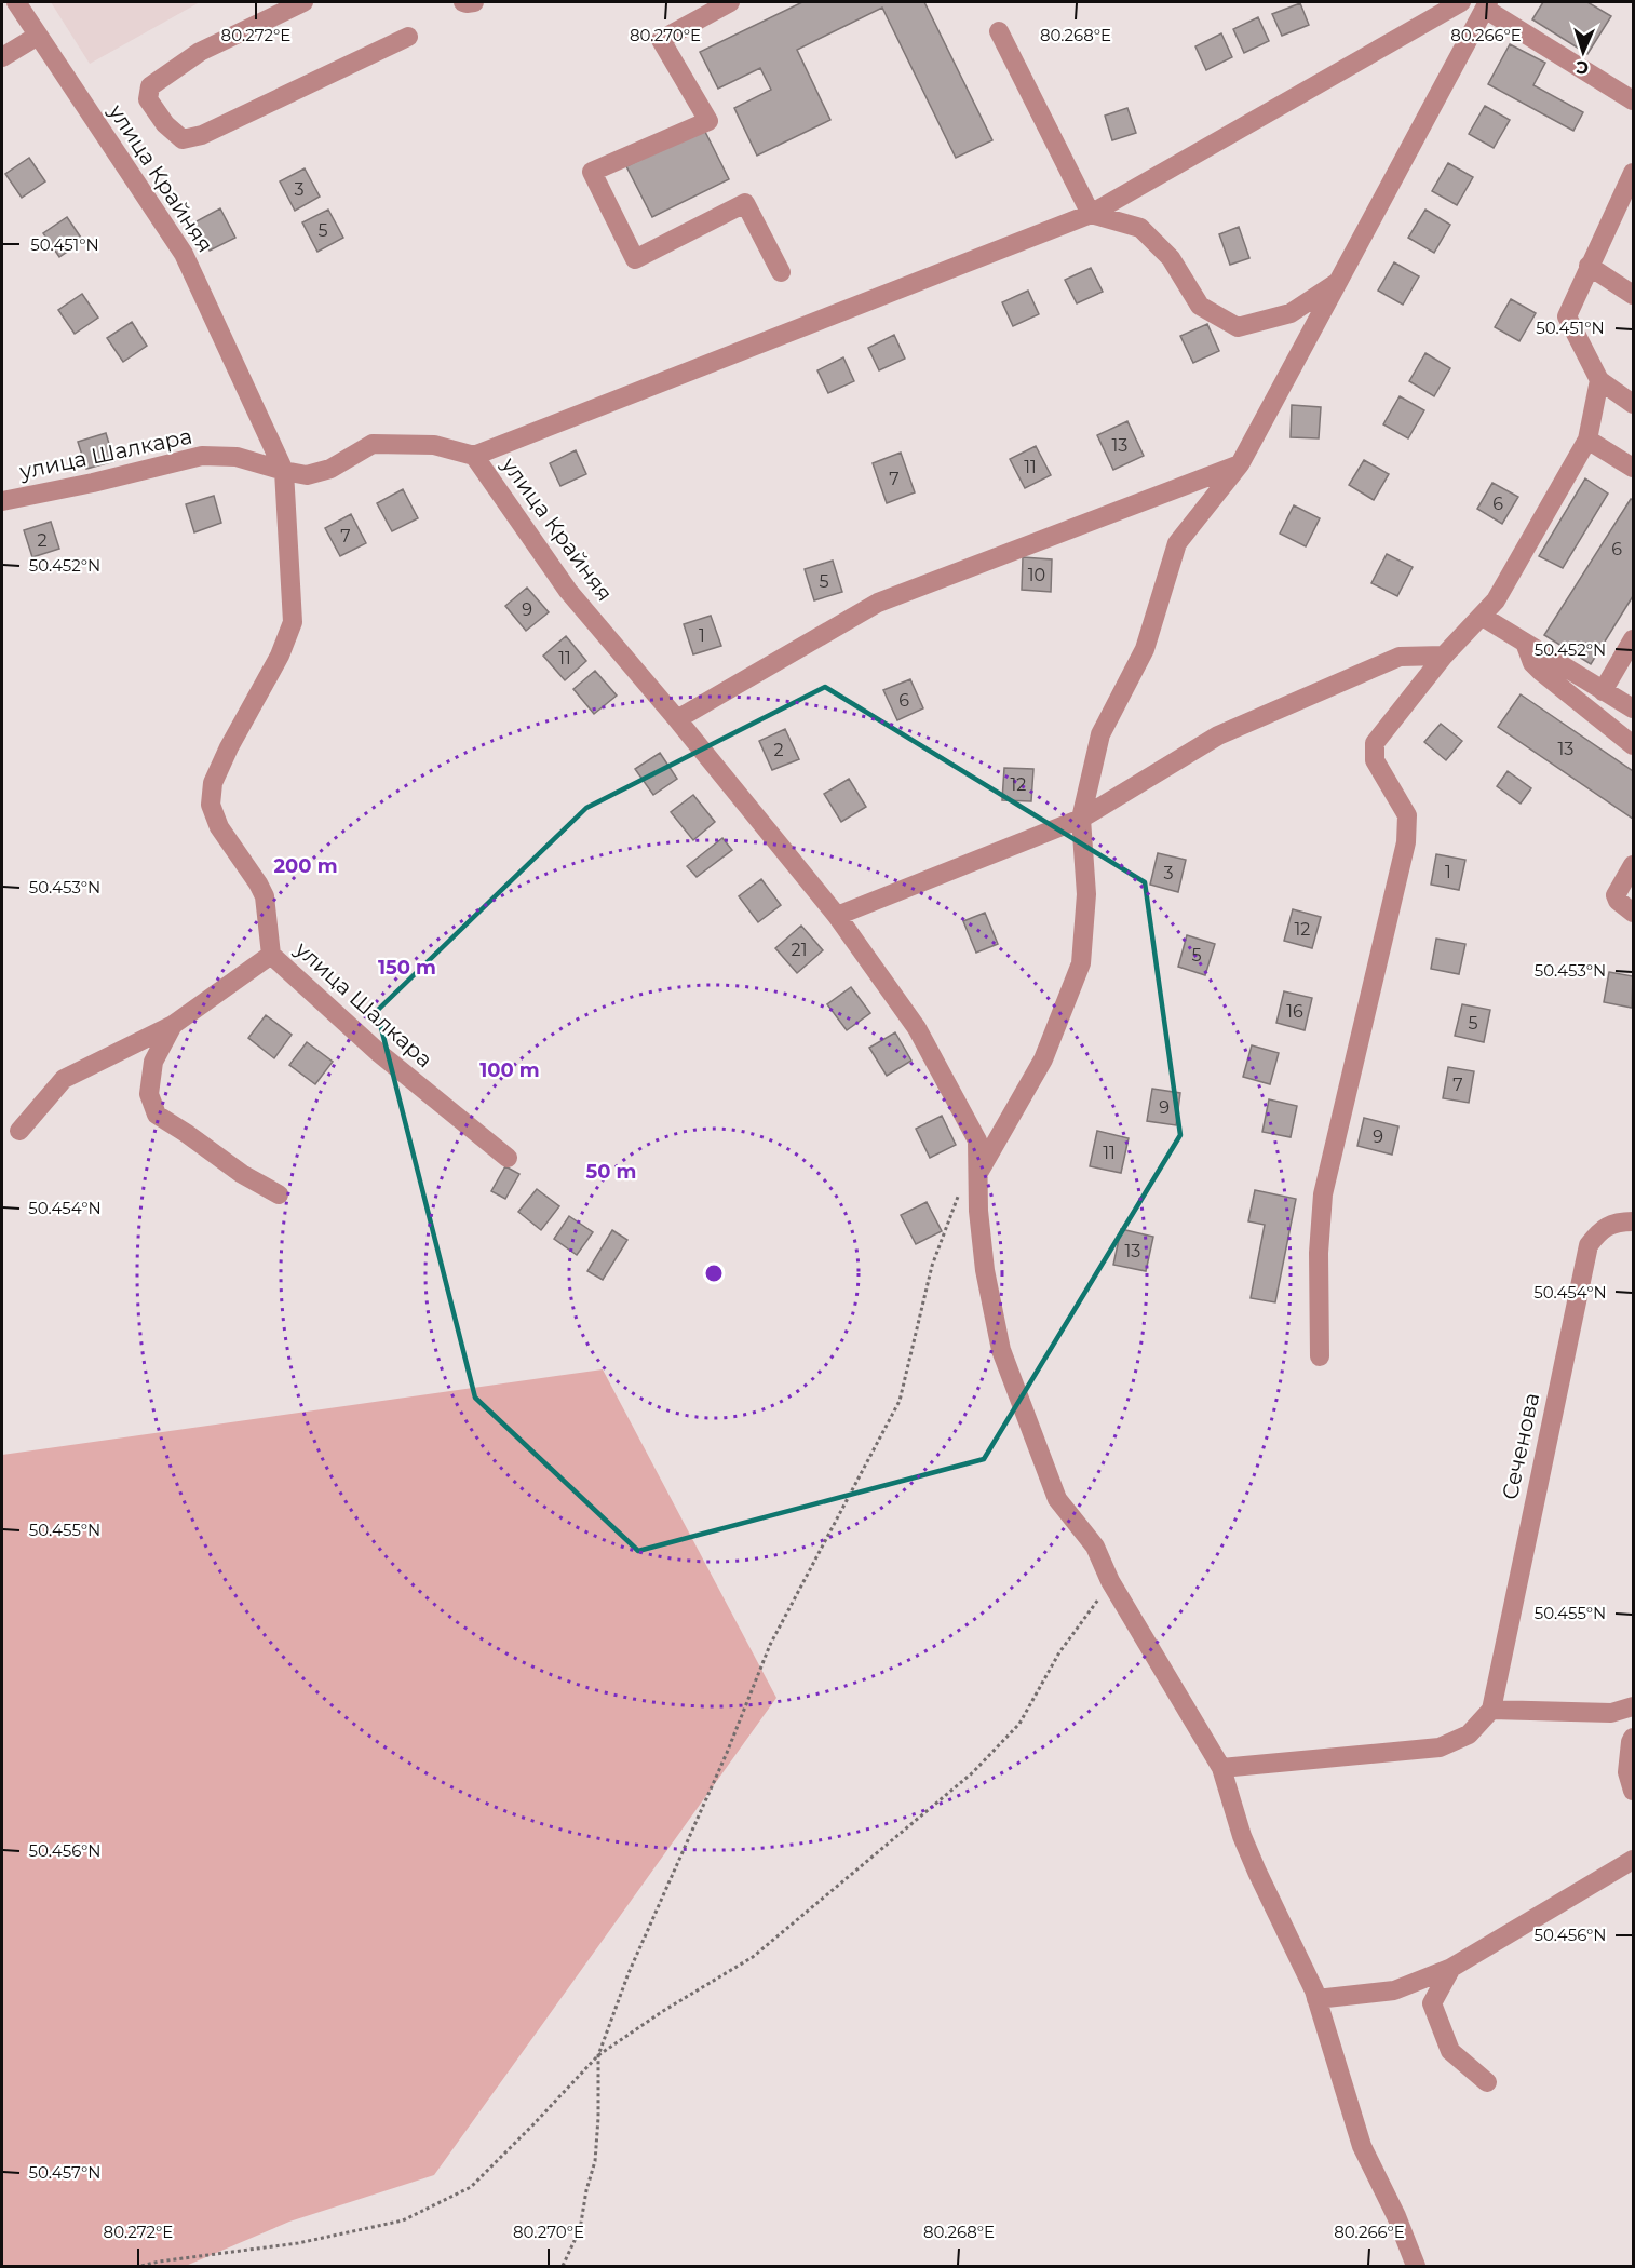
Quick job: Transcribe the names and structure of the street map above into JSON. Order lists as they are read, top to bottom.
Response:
{
  "streets": {
    "street": ["улица Крайняя", "улица Шалкара", "Сеченова"]
  },
  "crossings": [
    ["улица Крайняя", "улица Шалкара"]
  ],
  "house_numbers": [
    "3",
    "5",
    "13",
    "11",
    "7",
    "6",
    "7",
    "2",
    "6",
    "10",
    "5",
    "9",
    "1",
    "11",
    "6",
    "13",
    "2",
    "12",
    "1",
    "3",
    "12",
    "21",
    "5",
    "16",
    "5",
    "7",
    "9",
    "9",
    "11",
    "13"
  ],
  "north": "bottom",
  "coordinates": [
    "80.272°E",
    "80.270°E",
    "80.268°E",
    "80.266°E",
    "50.451°N",
    "50.452°N",
    "50.453°N",
    "50.454°N",
    "50.455°N",
    "50.456°N",
    "50.457°N"
  ],
  "rings": [
    "200 m",
    "150 m",
    "100 m",
    "50 m"
  ]
}
